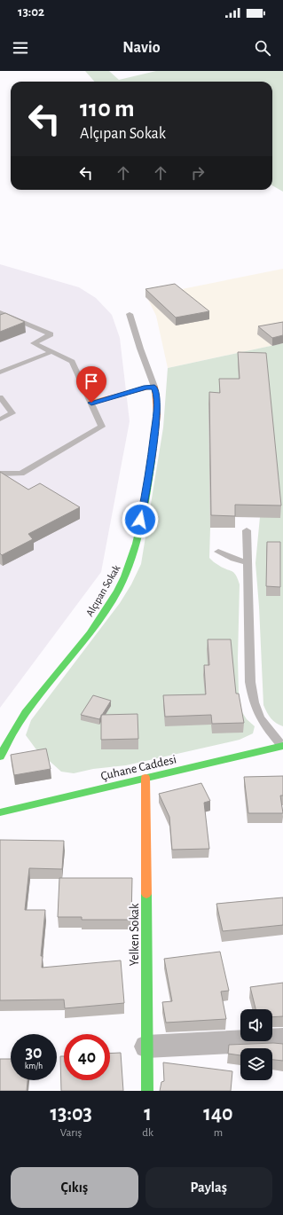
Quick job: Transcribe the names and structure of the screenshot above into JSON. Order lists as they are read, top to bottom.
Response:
{
  "streets": {
    "street": ["Alçıpan Sokak", "Çuhane Caddesi", "Yelken Sokak"]
  },
  "crossings": [
    ["Çuhane Caddesi", "Yelken Sokak"]
  ],
  "page": {
    "status": "13:02",
    "header": "Navio",
    "turn": ["110 m", "Alçıpan Sokak"],
    "speed": "30 km/h",
    "limit": "40",
    "eta": [
      "13:03",
      "Varış",
      "1",
      "dk",
      "140",
      "m"
    ],
    "buttons": ["Çıkış", "Paylaş"]
  }
}
